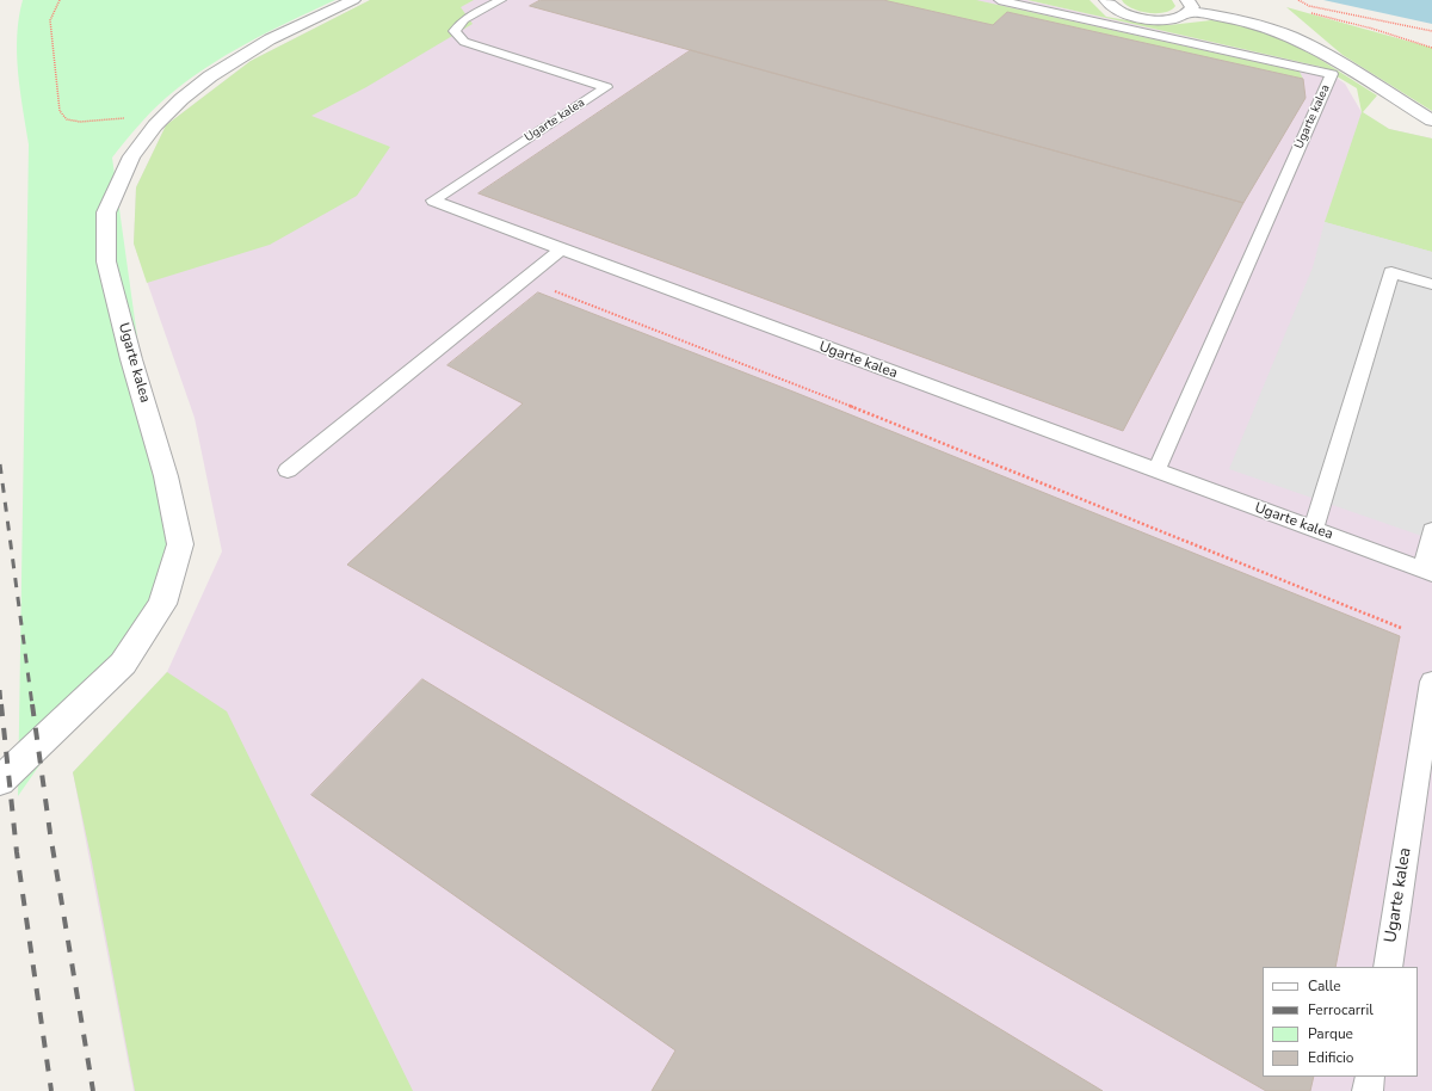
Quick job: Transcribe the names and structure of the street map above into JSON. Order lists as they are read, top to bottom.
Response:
{
  "streets": {
    "street": ["Ugarte kalea"]
  },
  "legend": [
    "Calle",
    "Ferrocarril",
    "Parque",
    "Edificio"
  ]
}
